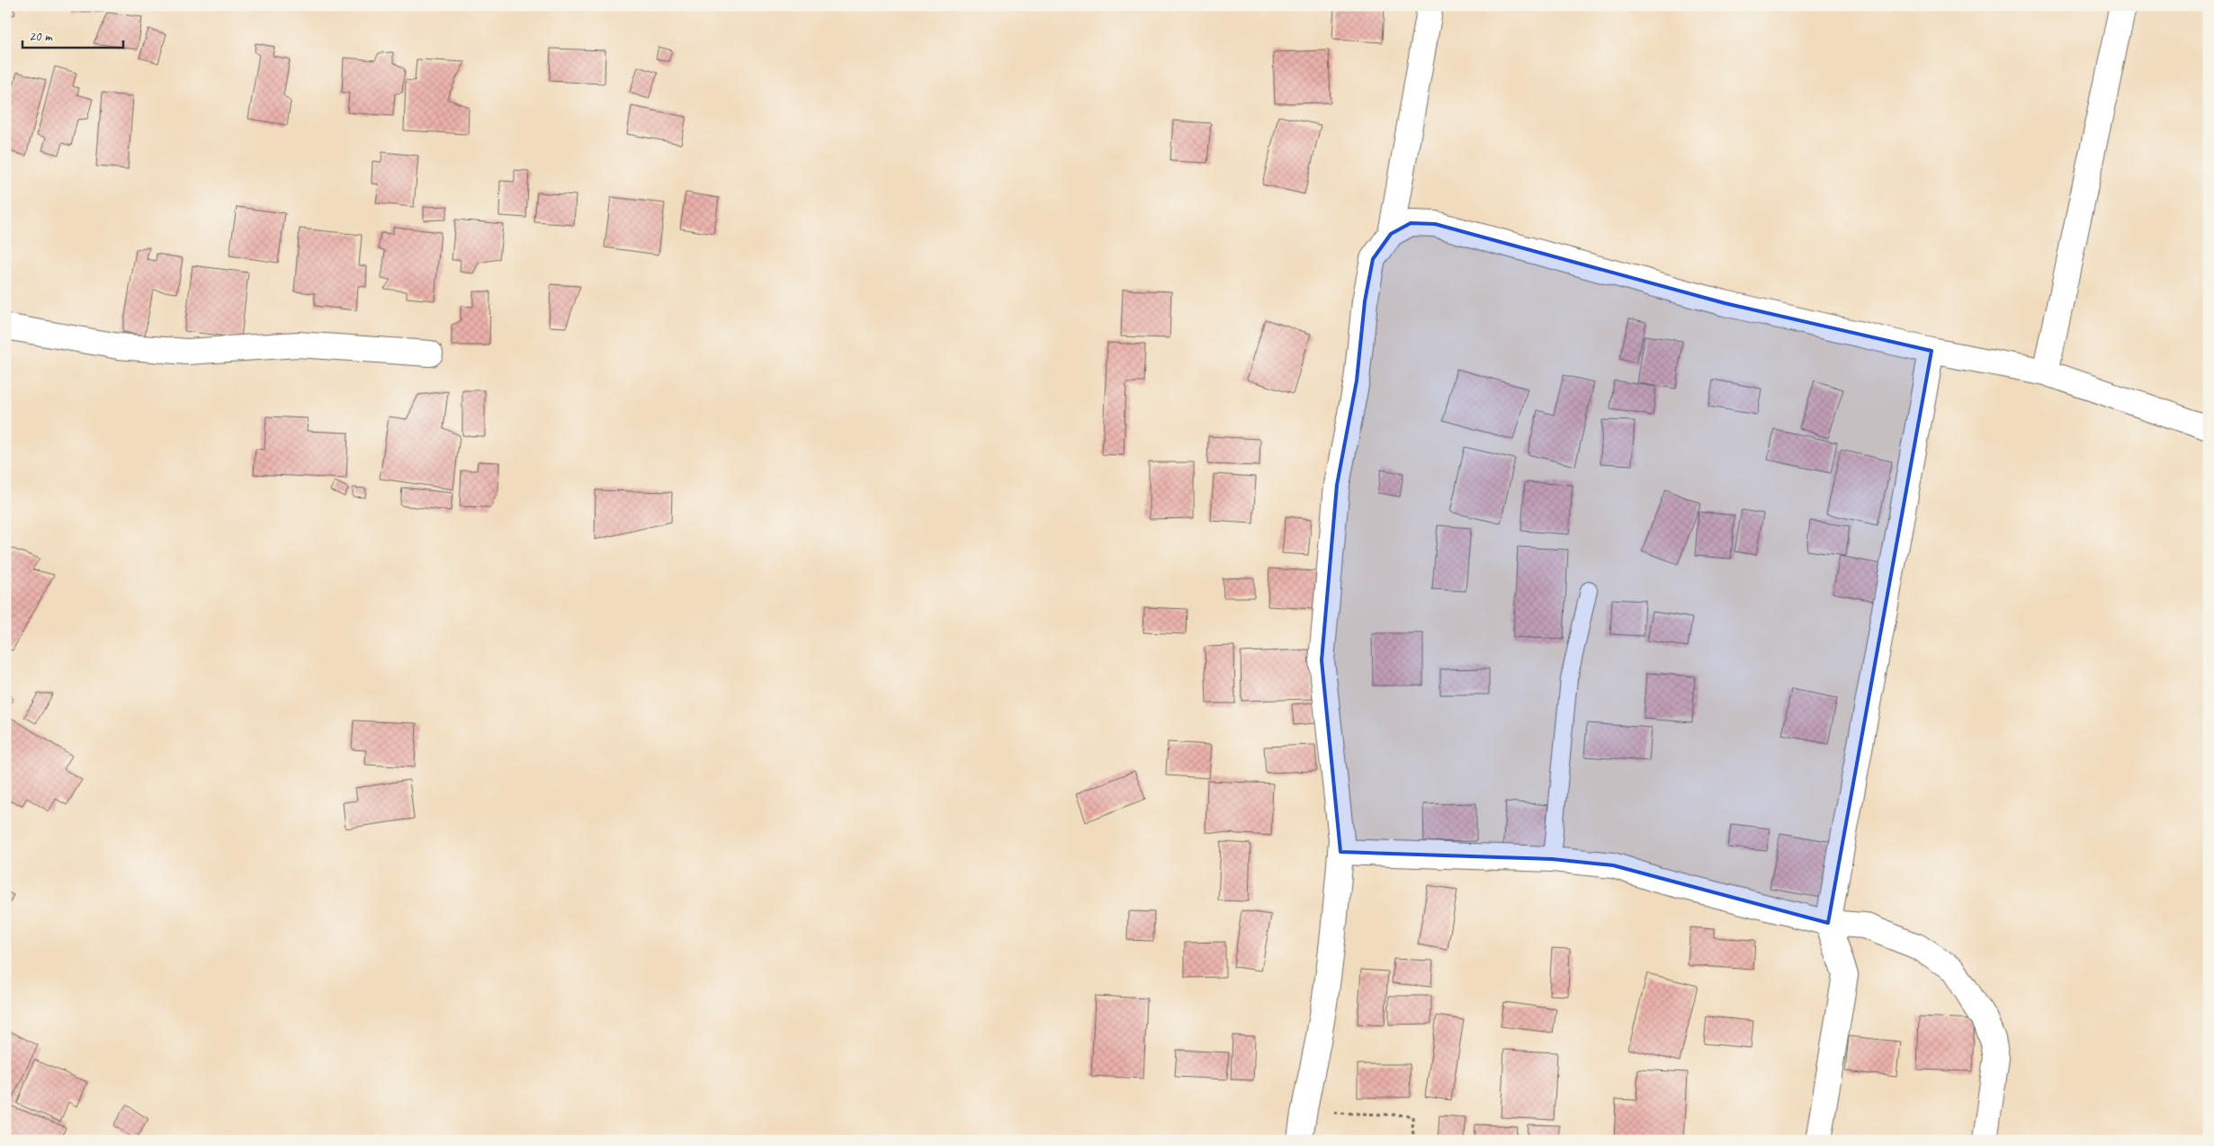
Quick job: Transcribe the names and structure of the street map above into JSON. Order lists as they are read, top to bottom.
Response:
{
  "scale_bar": "20 m"
}
